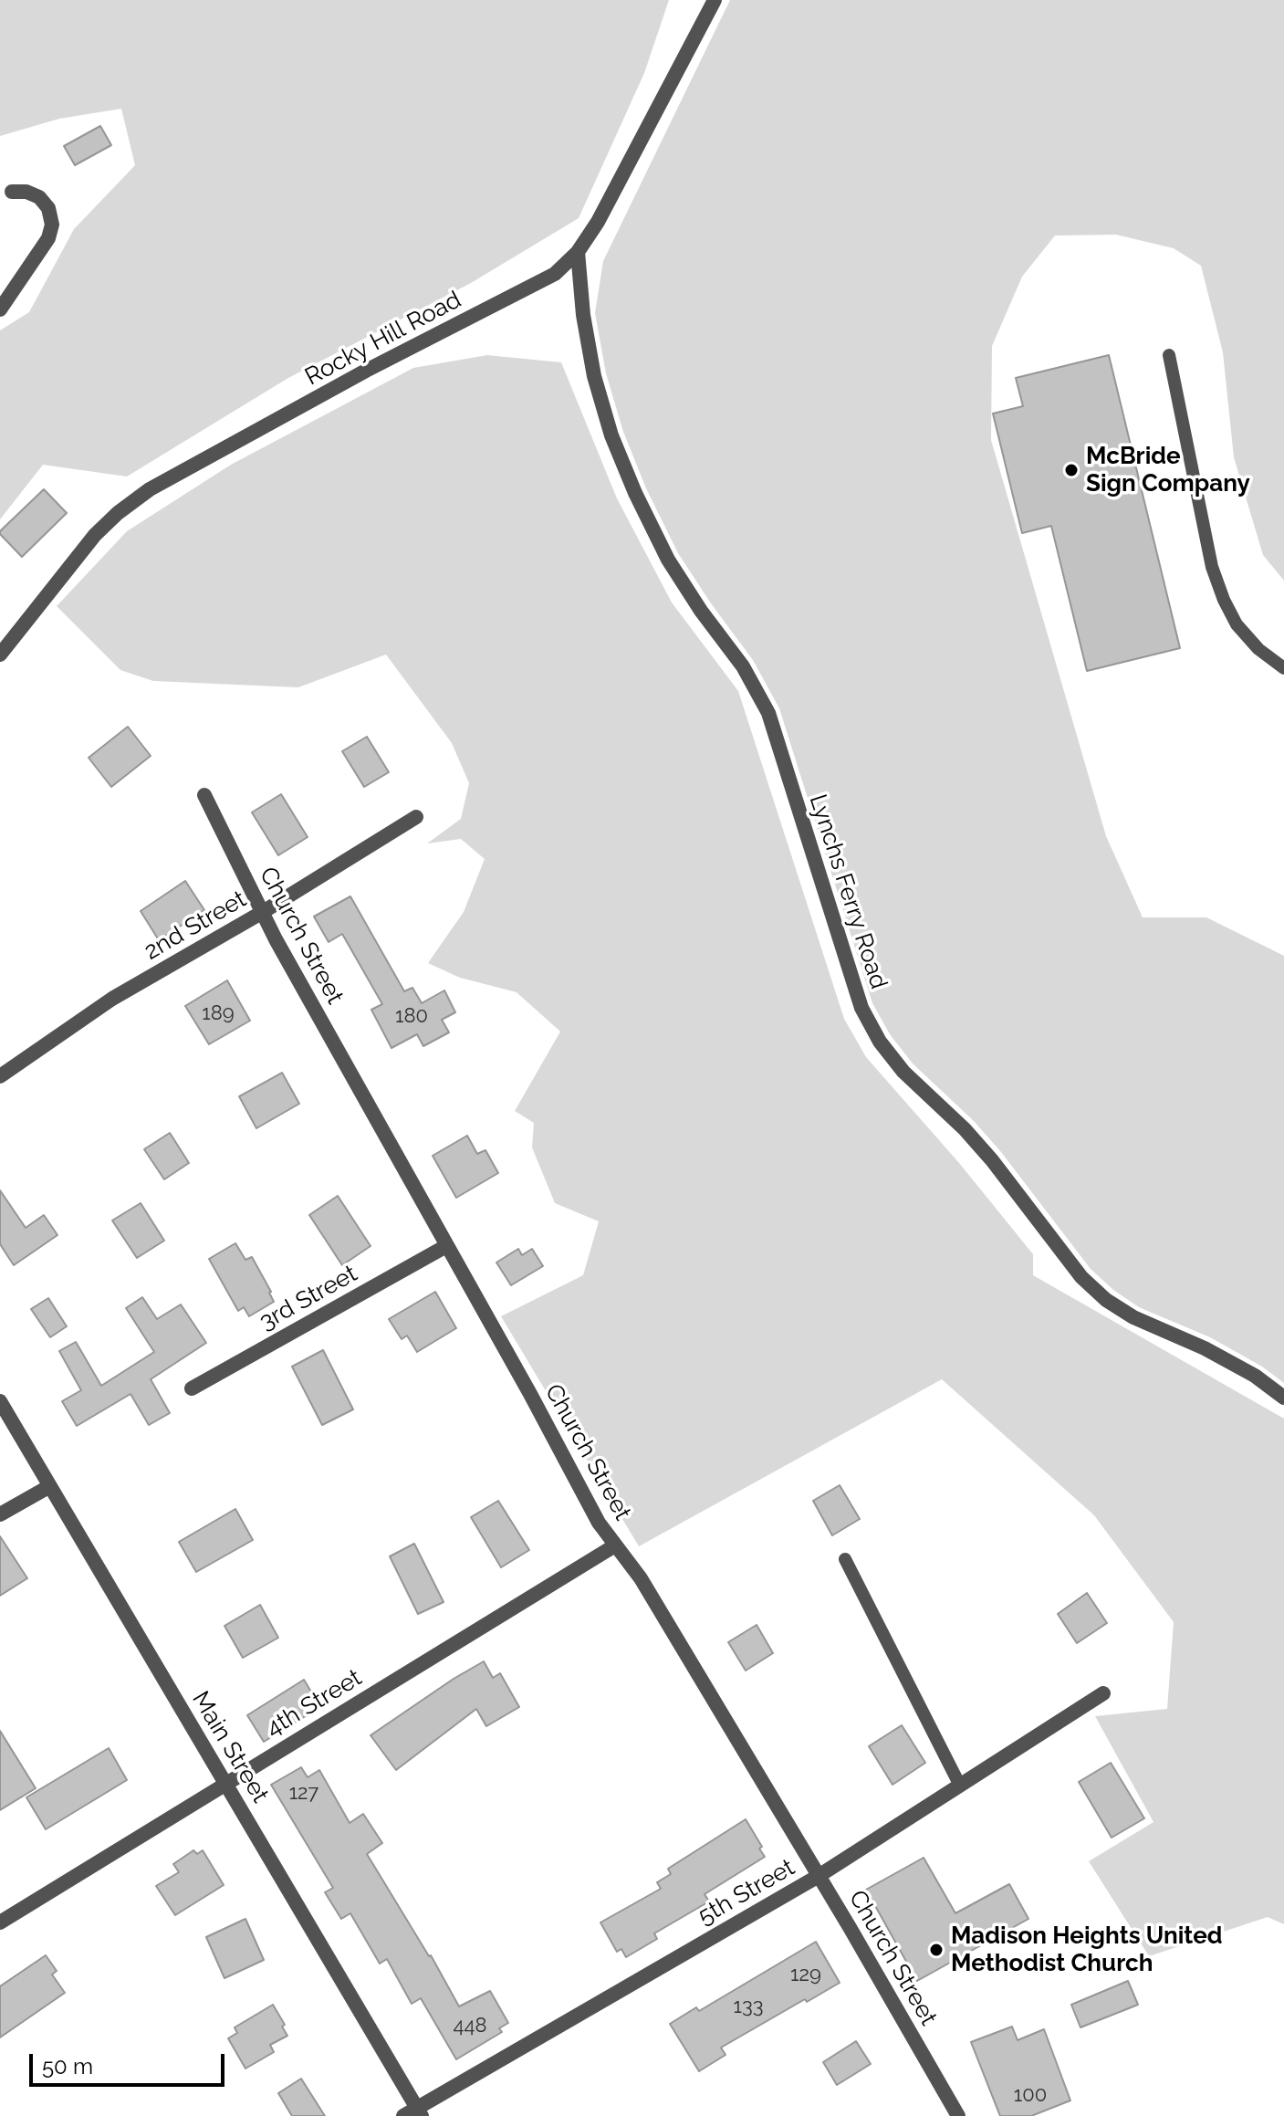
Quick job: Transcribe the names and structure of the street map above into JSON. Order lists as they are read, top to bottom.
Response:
{
  "streets": {
    "street": [
      "Rocky Hill Road",
      "Lynchs Ferry Road",
      "2nd Street",
      "Church Street",
      "3rd Street",
      "4th Street",
      "Main Street",
      "5th Street"
    ]
  },
  "crossings": [
    ["Rocky Hill Road", "Lynchs Ferry Road"],
    ["2nd Street", "Church Street"],
    ["Church Street", "3rd Street"],
    ["Church Street", "4th Street"],
    ["Church Street", "5th Street"],
    ["4th Street", "Main Street"],
    ["Main Street", "5th Street"]
  ],
  "places": ["McBride Sign Company", "Madison Heights United Methodist Church"],
  "house_numbers": [
    "189",
    "180",
    "127",
    "129",
    "133",
    "448",
    "100"
  ],
  "scale_bar": "50 m"
}
